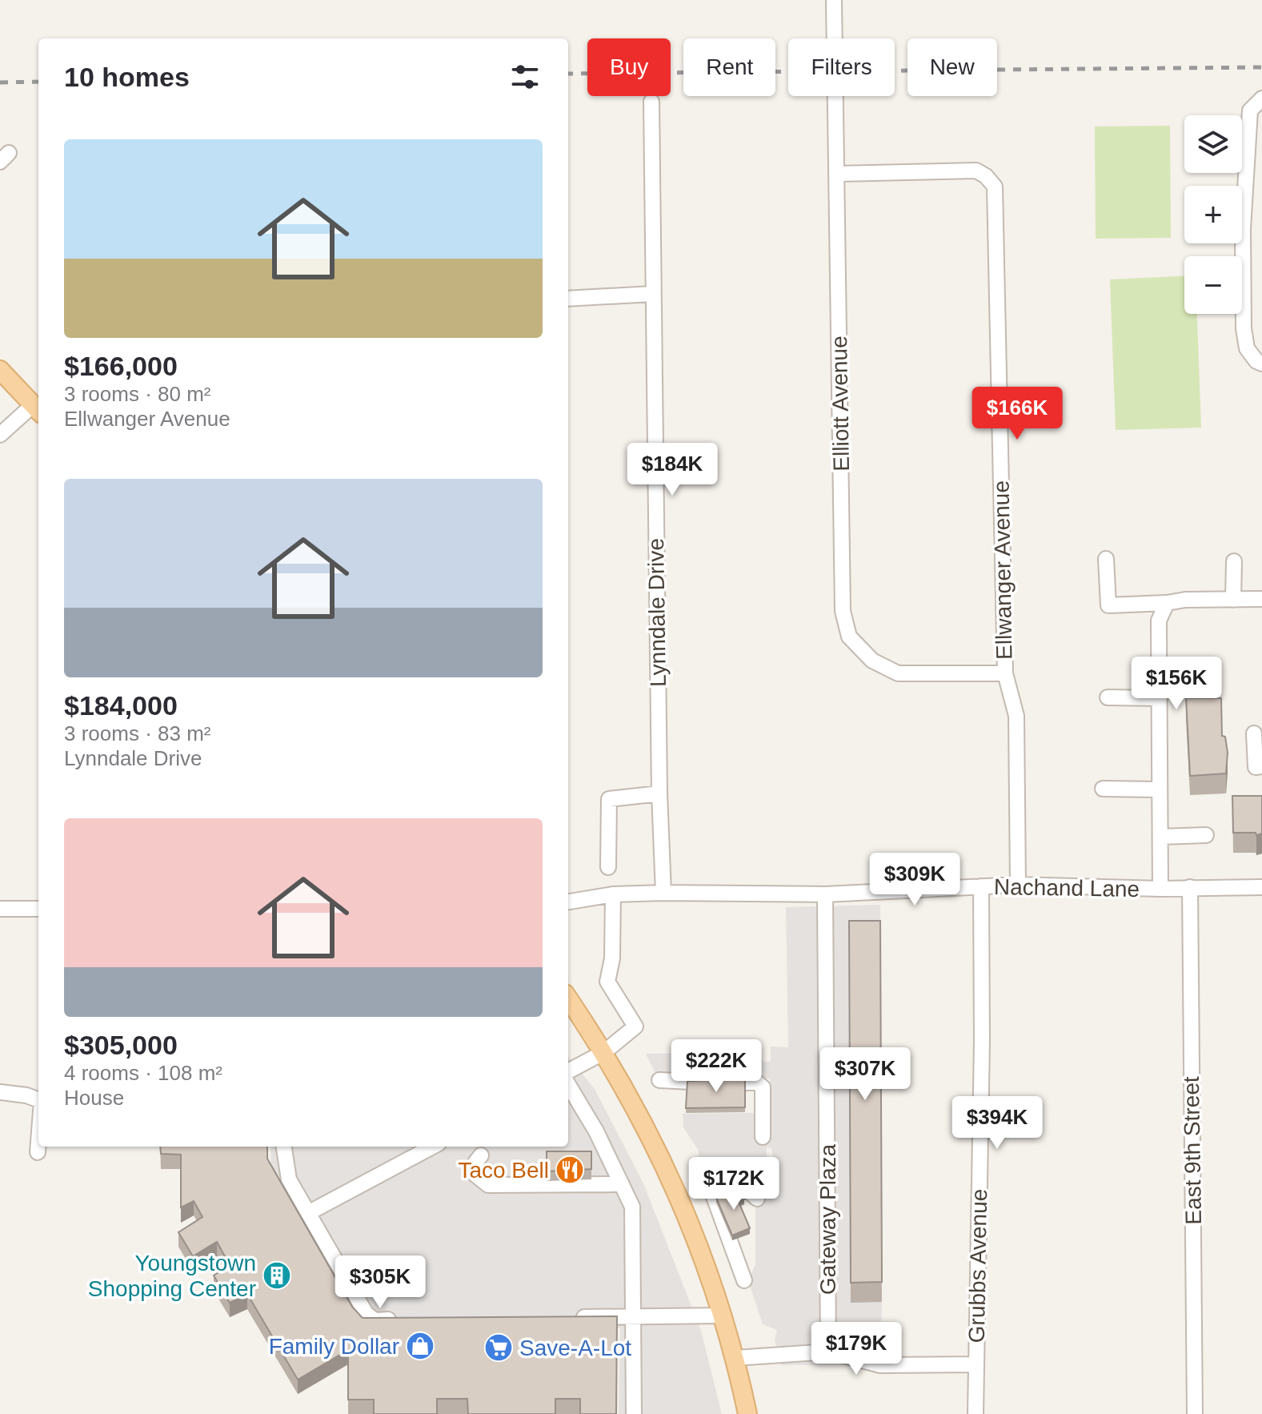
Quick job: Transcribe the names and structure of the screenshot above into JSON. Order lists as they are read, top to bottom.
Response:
{
  "streets": {
    "street": [
      "Elliott Avenue",
      "Ellwanger Avenue",
      "Lynndale Drive",
      "Nachand Lane",
      "East 9th Street",
      "Gateway Plaza",
      "Grubbs Avenue"
    ]
  },
  "crossings": [
    ["Elliott Avenue", "Ellwanger Avenue"],
    ["Ellwanger Avenue", "Nachand Lane"],
    ["Lynndale Drive", "Nachand Lane"],
    ["Nachand Lane", "East 9th Street"],
    ["Nachand Lane", "Gateway Plaza"],
    ["Nachand Lane", "Grubbs Avenue"]
  ],
  "places": {
    "restaurant": ["Taco Bell"],
    "building": ["Youngstown Shopping Center"],
    "shop": ["Family Dollar"],
    "supermarket": ["Save-A-Lot"]
  },
  "page": {
    "chip": [
      "Buy",
      "Rent",
      "Filters",
      "New"
    ],
    "heading": "10 homes",
    "map_buttons": ["+", "−"],
    "list": [
      {
        "name": "$166,000",
        "note": "3 rooms · 80 m² · Ellwanger Avenue"
      },
      {
        "name": "$184,000",
        "note": "3 rooms · 83 m² · Lynndale Drive"
      },
      {
        "name": "$305,000",
        "note": "4 rooms · 108 m² · House"
      }
    ],
    "price": [
      "$166K",
      "$184K",
      "$156K",
      "$309K",
      "$222K",
      "$307K",
      "$394K",
      "$172K",
      "$305K",
      "$179K"
    ]
  }
}
